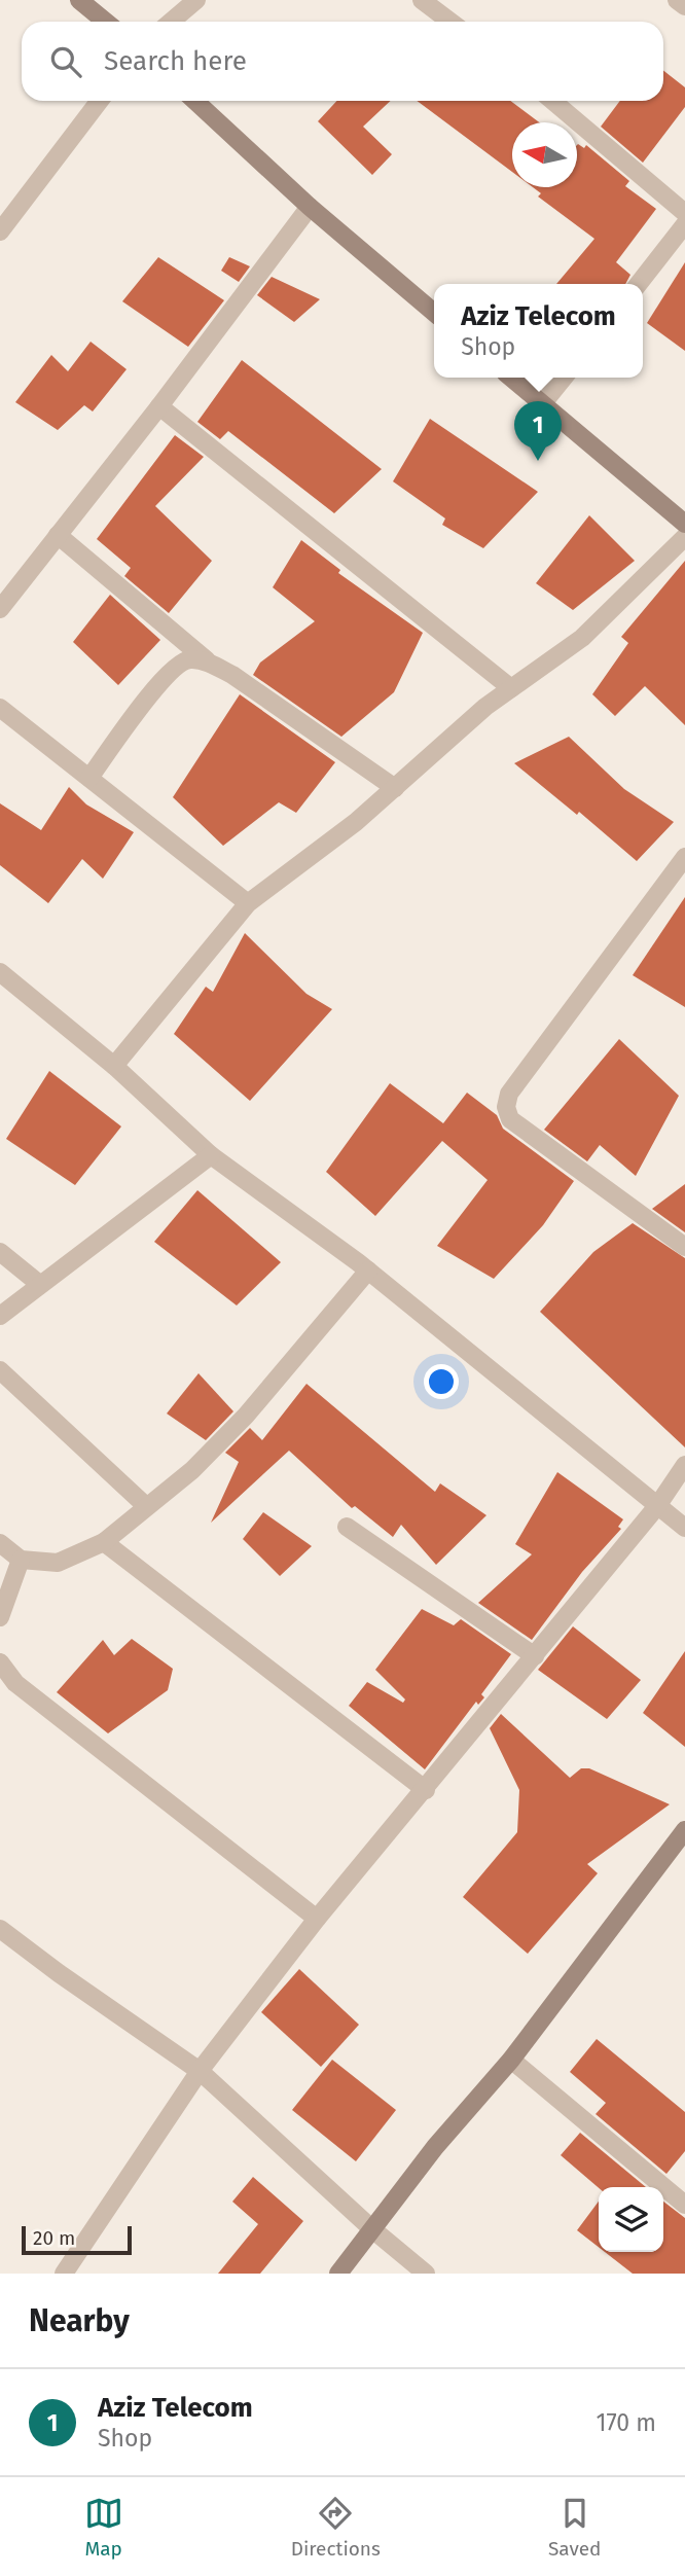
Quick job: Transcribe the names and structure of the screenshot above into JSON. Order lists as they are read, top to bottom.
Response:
{
  "scale_bar": "20 m",
  "north": "left",
  "page": {
    "search": "Search here",
    "popup": ["Aziz Telecom", "Shop"],
    "pins": "1",
    "scale": "20 m",
    "heading": "Nearby",
    "list": [
      {
        "mark": "1",
        "name": "Aziz Telecom",
        "note": "Shop",
        "value": "170 m"
      }
    ],
    "nav": ["Map", "Directions", "Saved"]
  }
}
